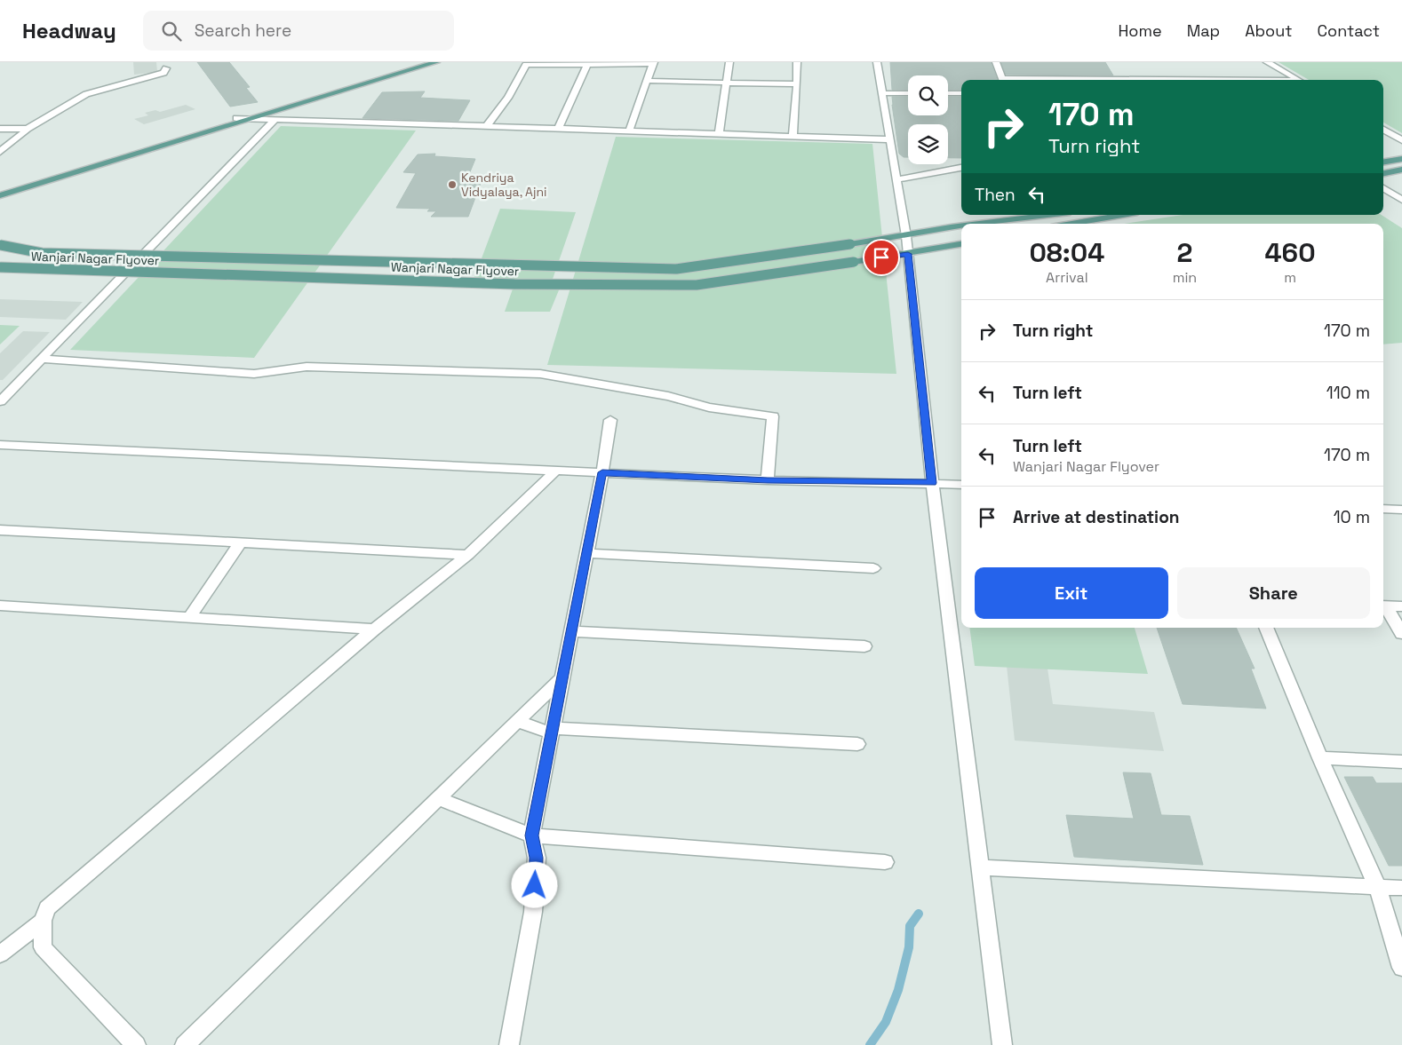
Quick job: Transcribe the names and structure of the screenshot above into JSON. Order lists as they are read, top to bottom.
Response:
{
  "streets": {
    "main road": ["Wanjari Nagar Flyover"]
  },
  "places": ["Kendriya Vidyalaya, Ajni"],
  "page": {
    "header": "Headway",
    "search": "Search here",
    "nav": [
      "Home",
      "Map",
      "About",
      "Contact"
    ],
    "turn": ["170 m", "Turn right"],
    "then": "Then",
    "eta": [
      "08:04",
      "Arrival",
      "2",
      "min",
      "460",
      "m"
    ],
    "list": [
      {
        "name": "Turn right",
        "value": "170 m"
      },
      {
        "name": "Turn left",
        "value": "110 m"
      },
      {
        "name": "Turn left",
        "note": "Wanjari Nagar Flyover",
        "value": "170 m"
      },
      {
        "name": "Arrive at destination",
        "value": "10 m"
      }
    ],
    "buttons": ["Exit", "Share"]
  }
}
